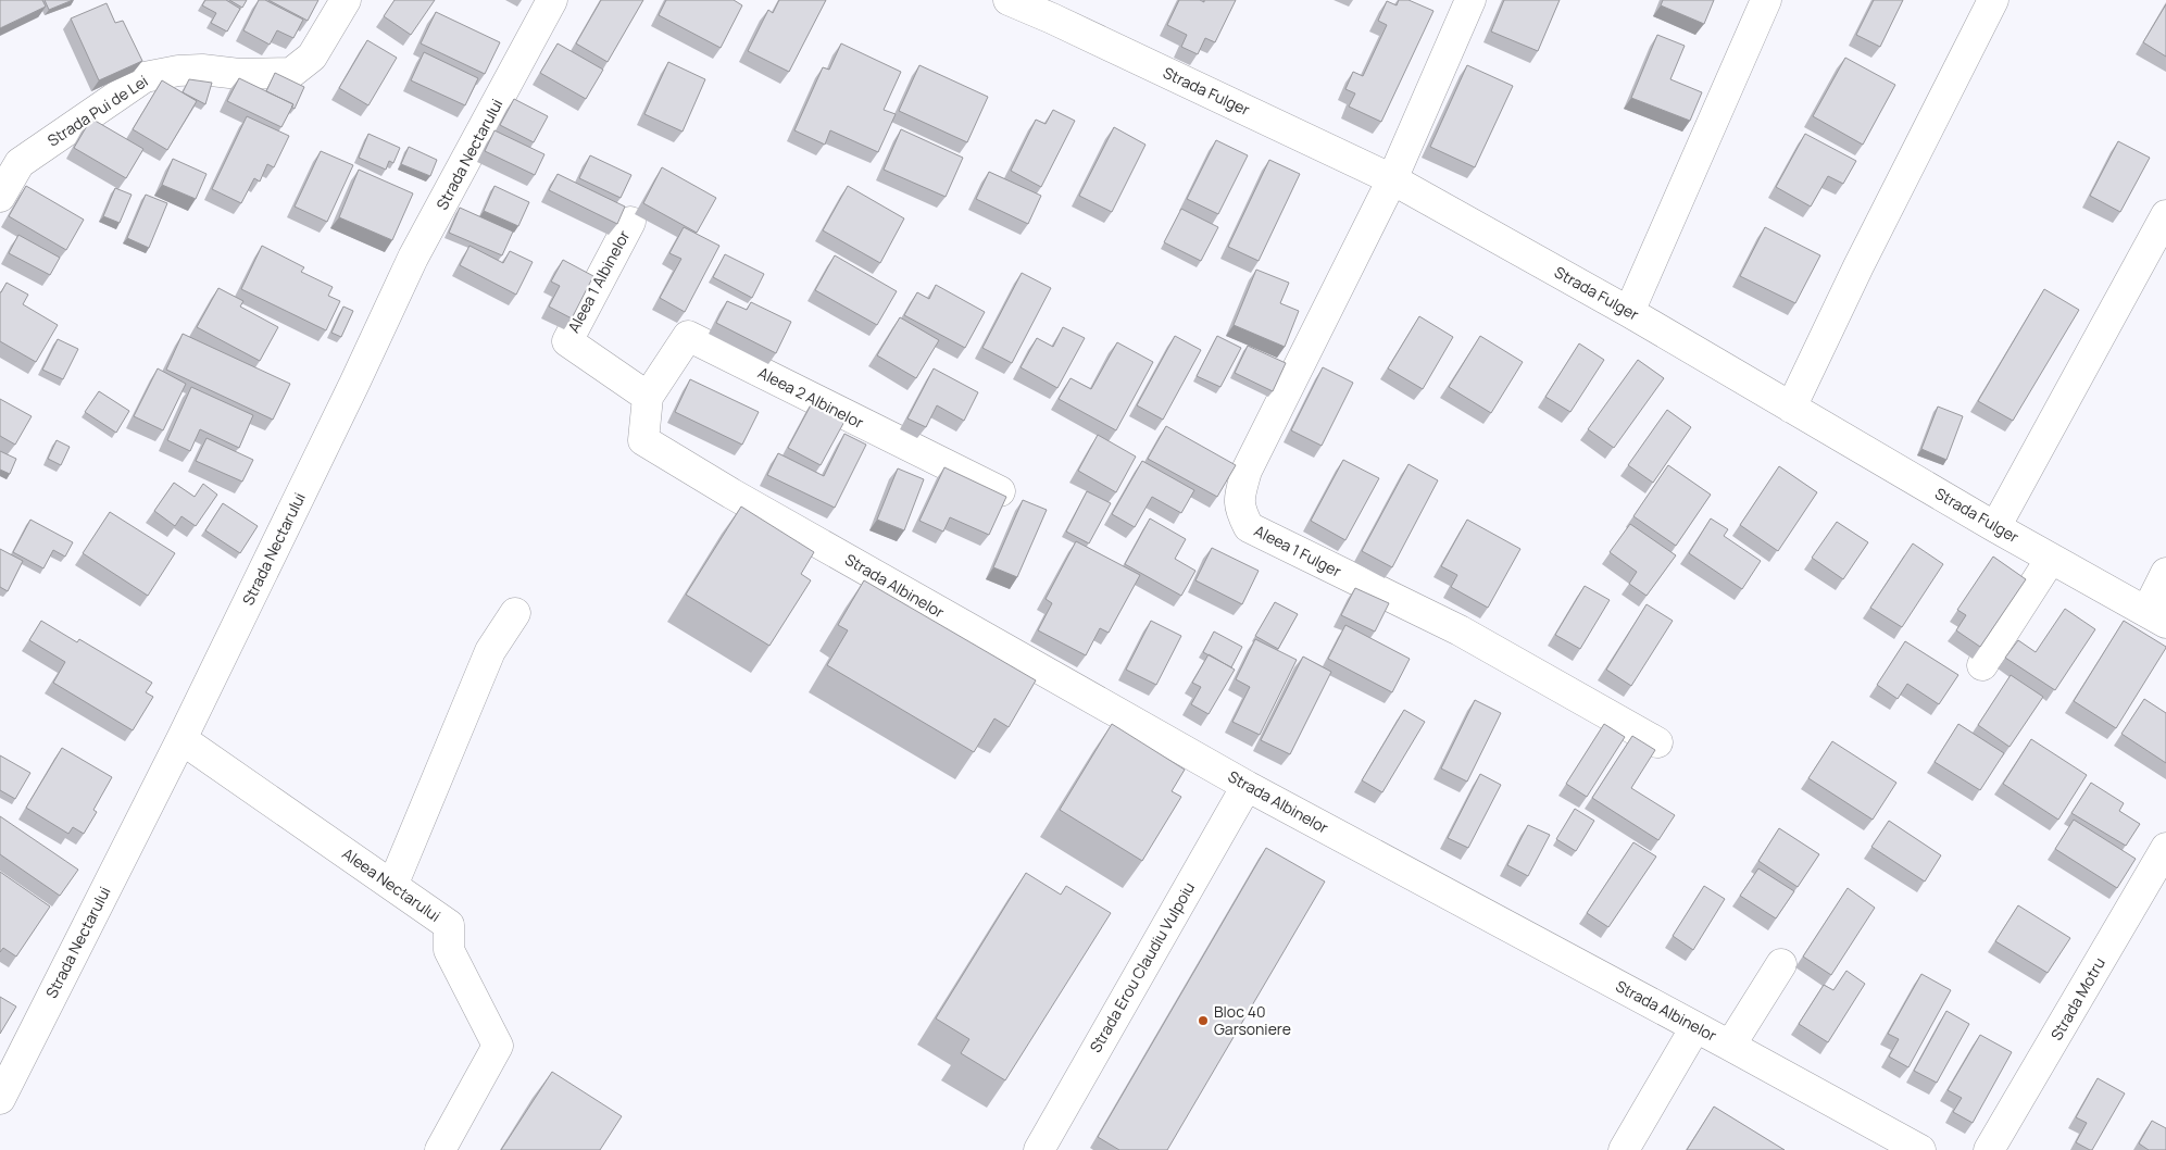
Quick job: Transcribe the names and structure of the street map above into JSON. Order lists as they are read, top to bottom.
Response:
{
  "streets": {
    "street": [
      "Strada Fulger",
      "Strada Pui de Lei",
      "Strada Nectarului",
      "Aleea 1 Albinelor",
      "Aleea 2 Albinelor",
      "Aleea 1 Fulger",
      "Strada Albinelor",
      "Aleea Nectarului",
      "Strada Erou Claudiu Vulpoiu",
      "Strada Motru"
    ]
  },
  "crossings": [
    ["Strada Fulger", "Aleea 1 Fulger"],
    ["Strada Nectarului", "Aleea Nectarului"],
    ["Aleea 1 Albinelor", "Aleea 2 Albinelor"],
    ["Aleea 1 Albinelor", "Strada Albinelor"],
    ["Aleea 2 Albinelor", "Strada Albinelor"],
    ["Strada Albinelor", "Strada Erou Claudiu Vulpoiu"]
  ],
  "places": ["Bloc 40 Garsoniere"]
}
